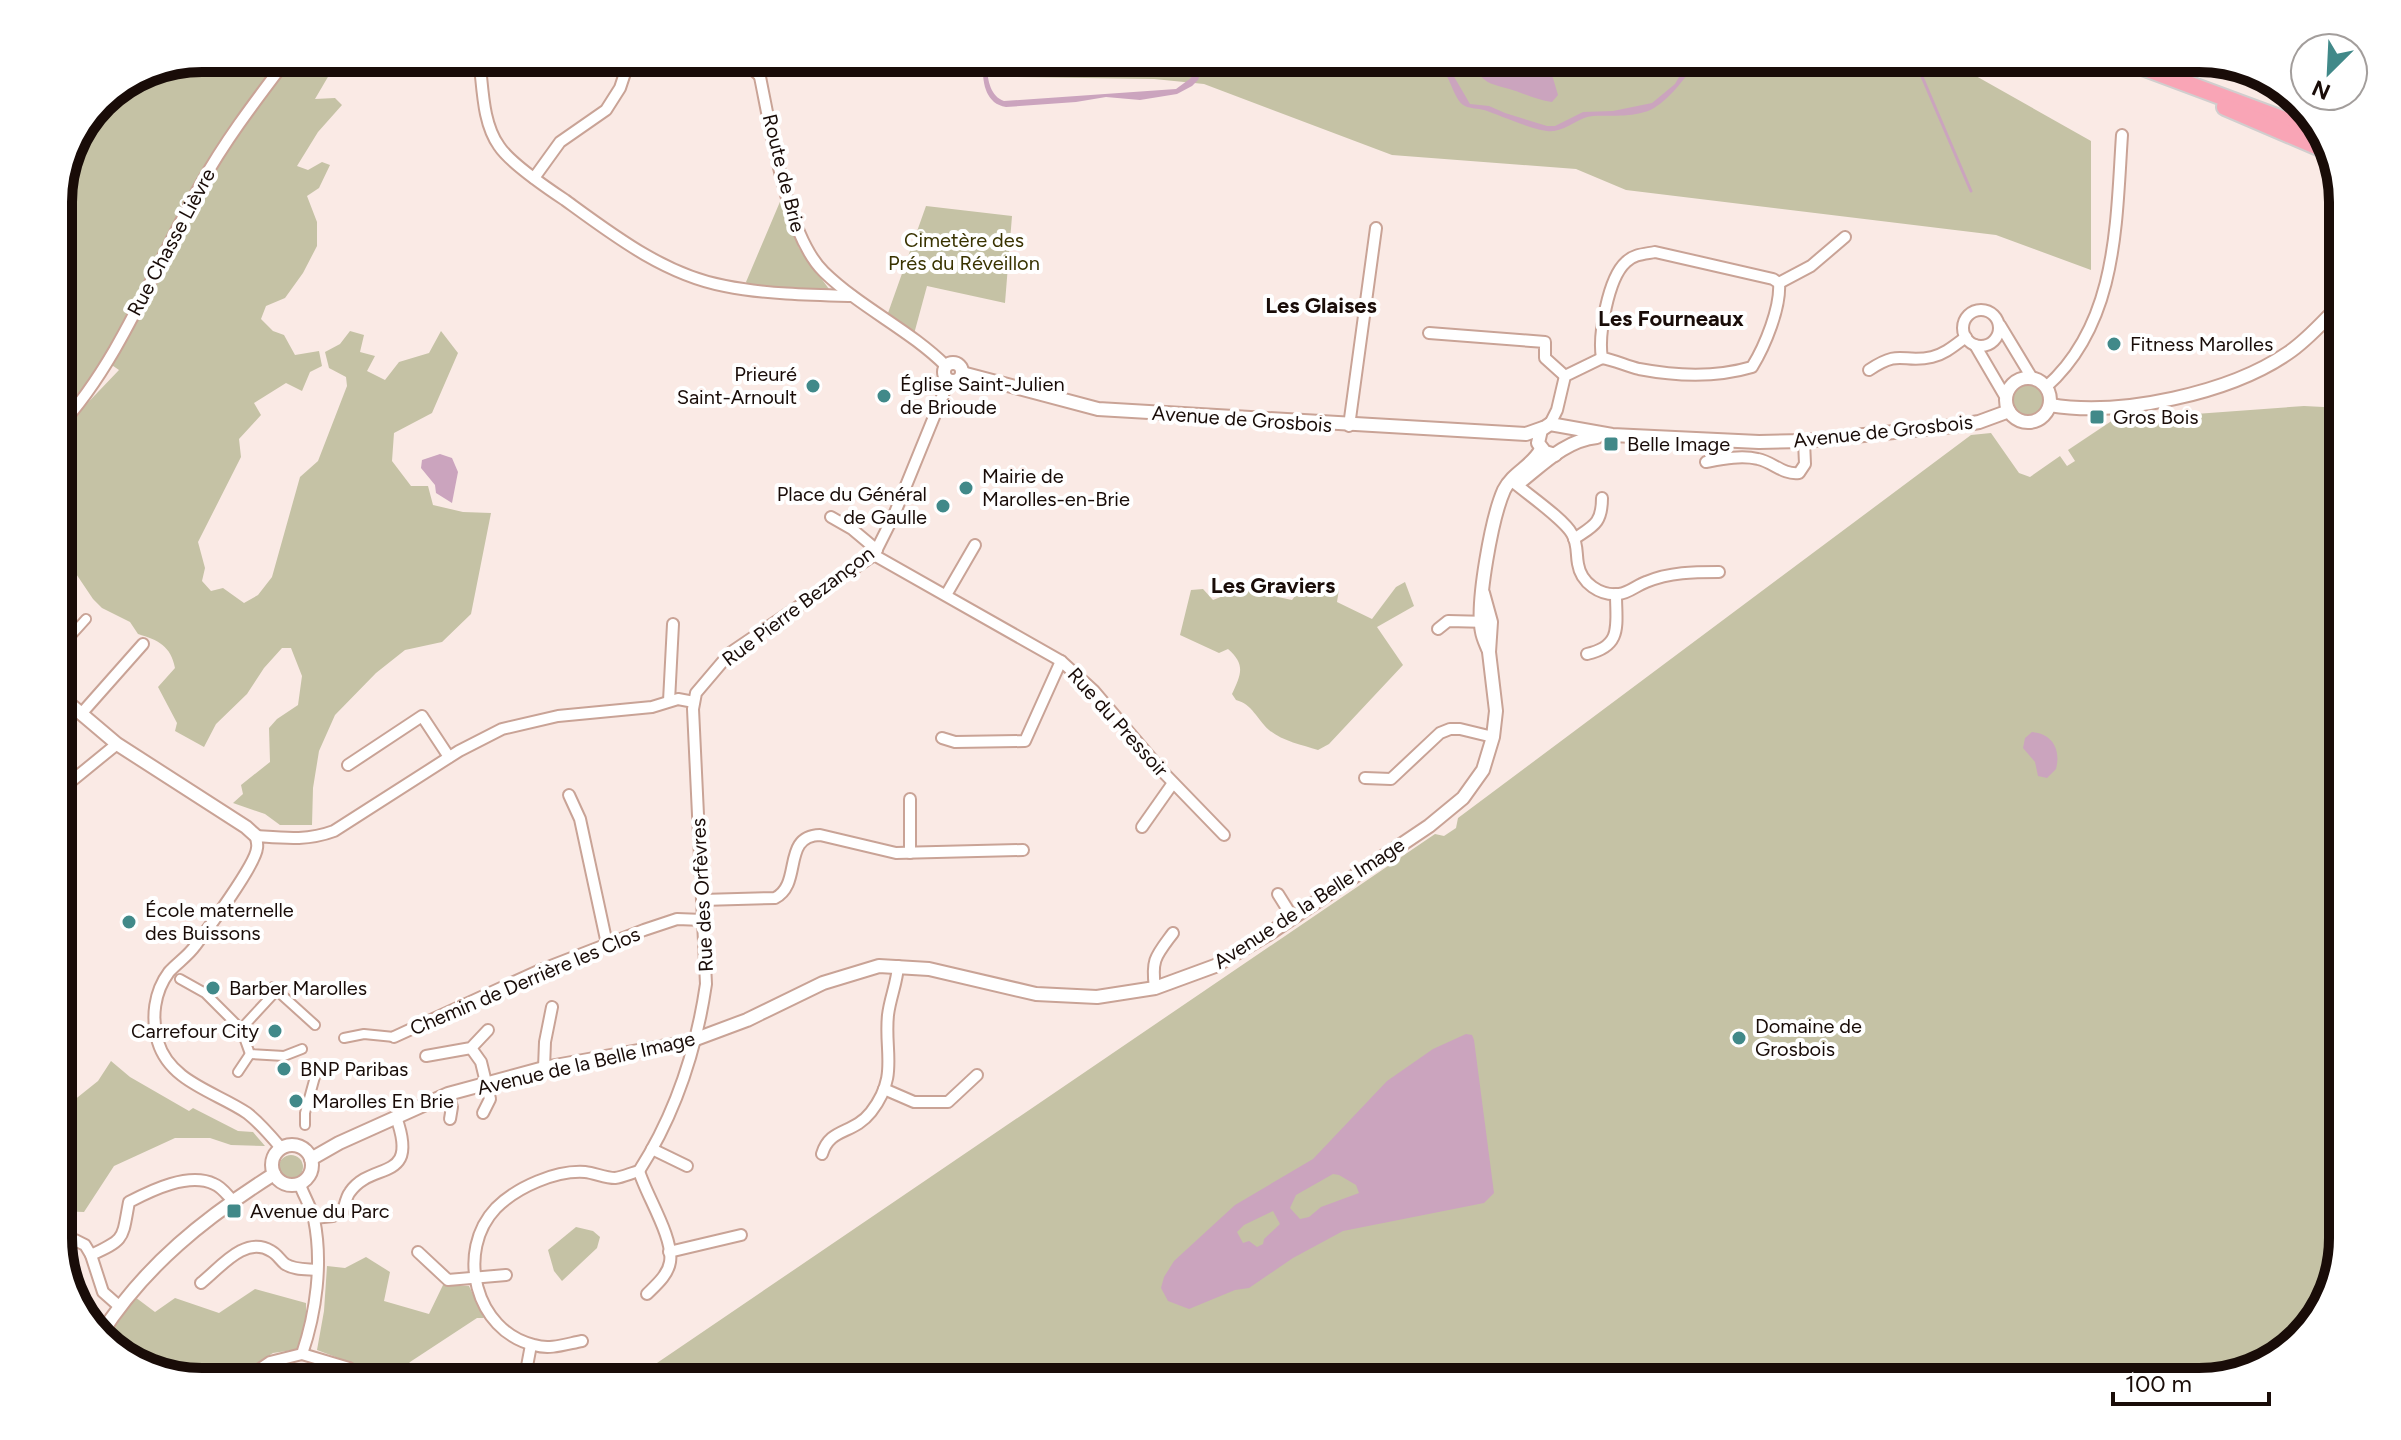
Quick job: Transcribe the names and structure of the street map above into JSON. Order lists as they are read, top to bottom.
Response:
{
  "streets": {
    "street": [
      "Route de Brie",
      "Rue Chasse Lièvre",
      "Avenue de Grosbois",
      "Rue Pierre Bezançon",
      "Rue du Pressoir",
      "Rue des Orfèvres",
      "Avenue de la Belle Image",
      "Chemin de Derrière les Clos"
    ]
  },
  "crossings": [
    ["Route de Brie", "Avenue de Grosbois"],
    ["Route de Brie", "Rue Pierre Bezançon"],
    ["Avenue de Grosbois", "Rue Pierre Bezançon"],
    ["Avenue de Grosbois", "Avenue de la Belle Image"],
    ["Rue Pierre Bezançon", "Rue du Pressoir"],
    ["Rue Pierre Bezançon", "Rue des Orfèvres"],
    ["Rue des Orfèvres", "Avenue de la Belle Image"],
    ["Rue des Orfèvres", "Chemin de Derrière les Clos"]
  ],
  "districts": ["Les Glaises", "Les Fourneaux", "Les Graviers"],
  "parks": ["Cimetère des Prés du Réveillon"],
  "places": {
    "other": [
      "Fitness Marolles",
      "Prieuré Saint-Arnoult",
      "Église Saint-Julien de Brioude",
      "Mairie de Marolles-en-Brie",
      "Place du Général de Gaulle",
      "École maternelle des Buissons",
      "Barber Marolles",
      "Carrefour City",
      "Domaine de Grosbois",
      "BNP Paribas",
      "Marolles En Brie"
    ],
    "transit": ["Gros Bois", "Belle Image", "Avenue du Parc"]
  },
  "scale_bar": "100 m",
  "north": "bottom left"
}
